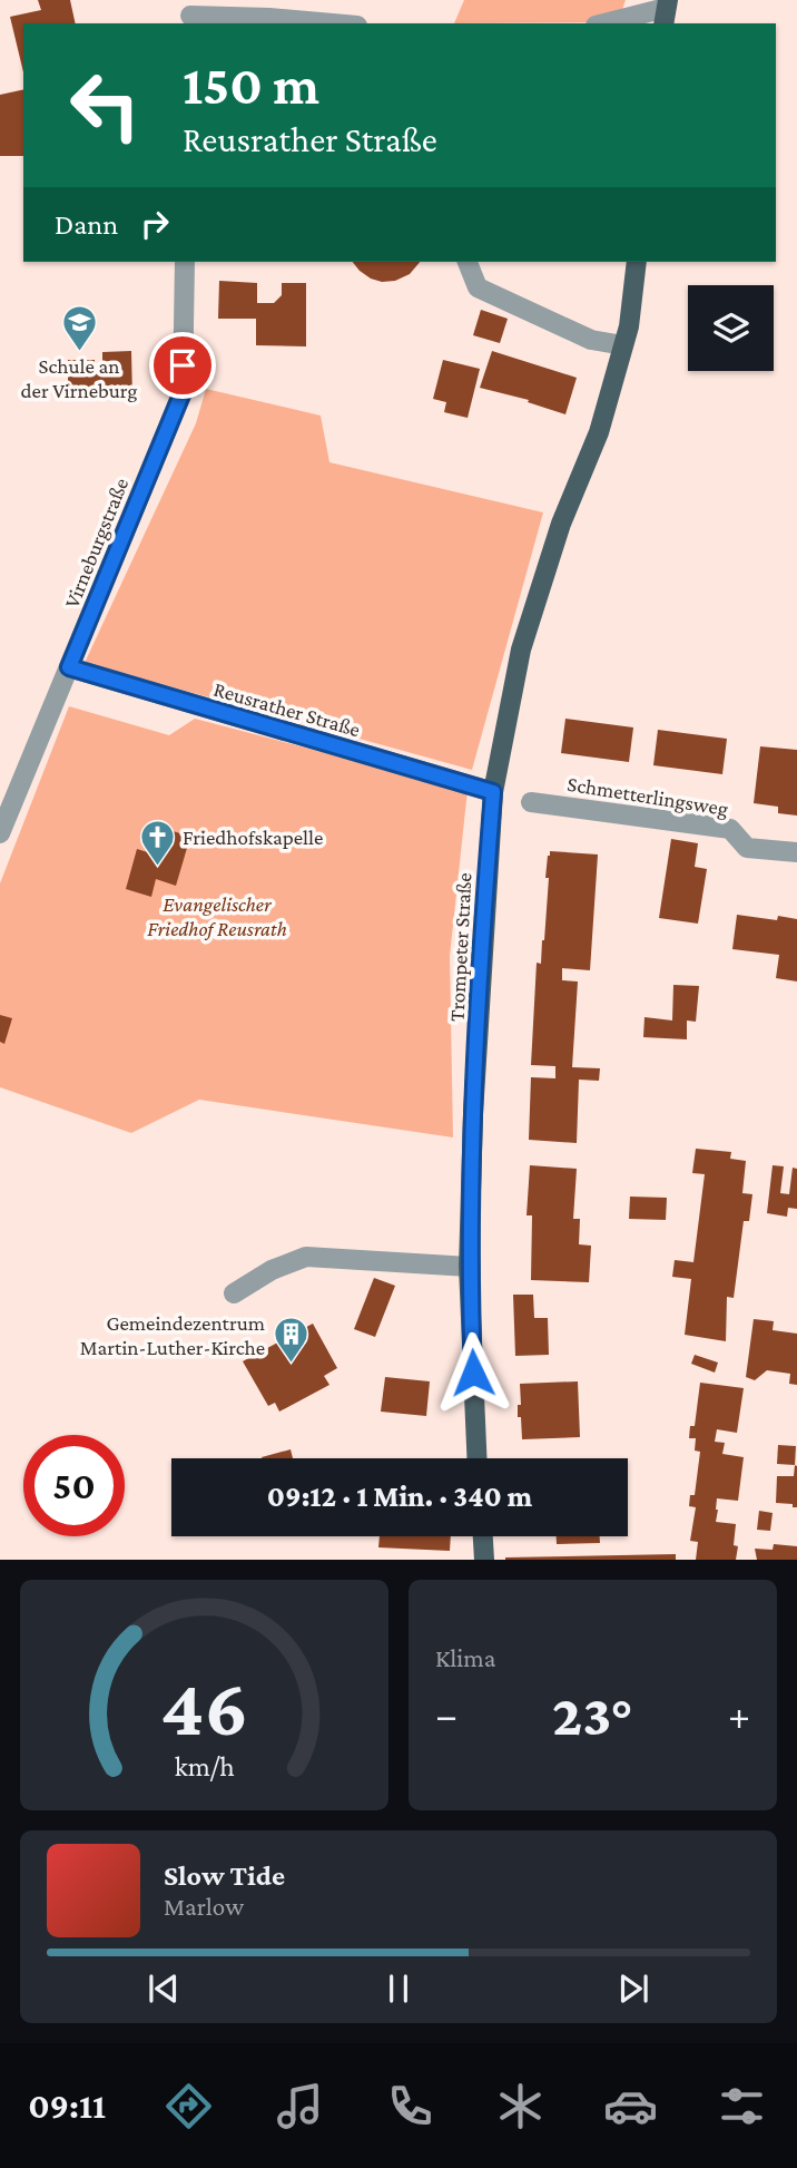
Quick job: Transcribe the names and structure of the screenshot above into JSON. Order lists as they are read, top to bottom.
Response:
{
  "streets": {
    "main road": ["Trompeter Straße"],
    "street": ["Virneburgstraße", "Reusrather Straße", "Schmetterlingsweg"]
  },
  "crossings": [
    ["Virneburgstraße", "Reusrather Straße"],
    ["Reusrather Straße", "Trompeter Straße"]
  ],
  "parks": ["Evangelischer Friedhof Reusrath"],
  "places": {
    "school or university": ["Schule an der Virneburg"],
    "church": ["Friedhofskapelle"],
    "building": ["Gemeindezentrum Martin-Luther-Kirche"]
  },
  "page": {
    "turn": ["150 m", "Reusrather Straße"],
    "then": "Dann",
    "limit": "50",
    "trip": "09:12 · 1 Min. · 340 m",
    "tile": "Klima",
    "heat": ["−", "23°", "+"],
    "song": ["Slow Tide", "Marlow"],
    "tabs": "09:11",
    "gauge": ["46", "km/h"]
  }
}
